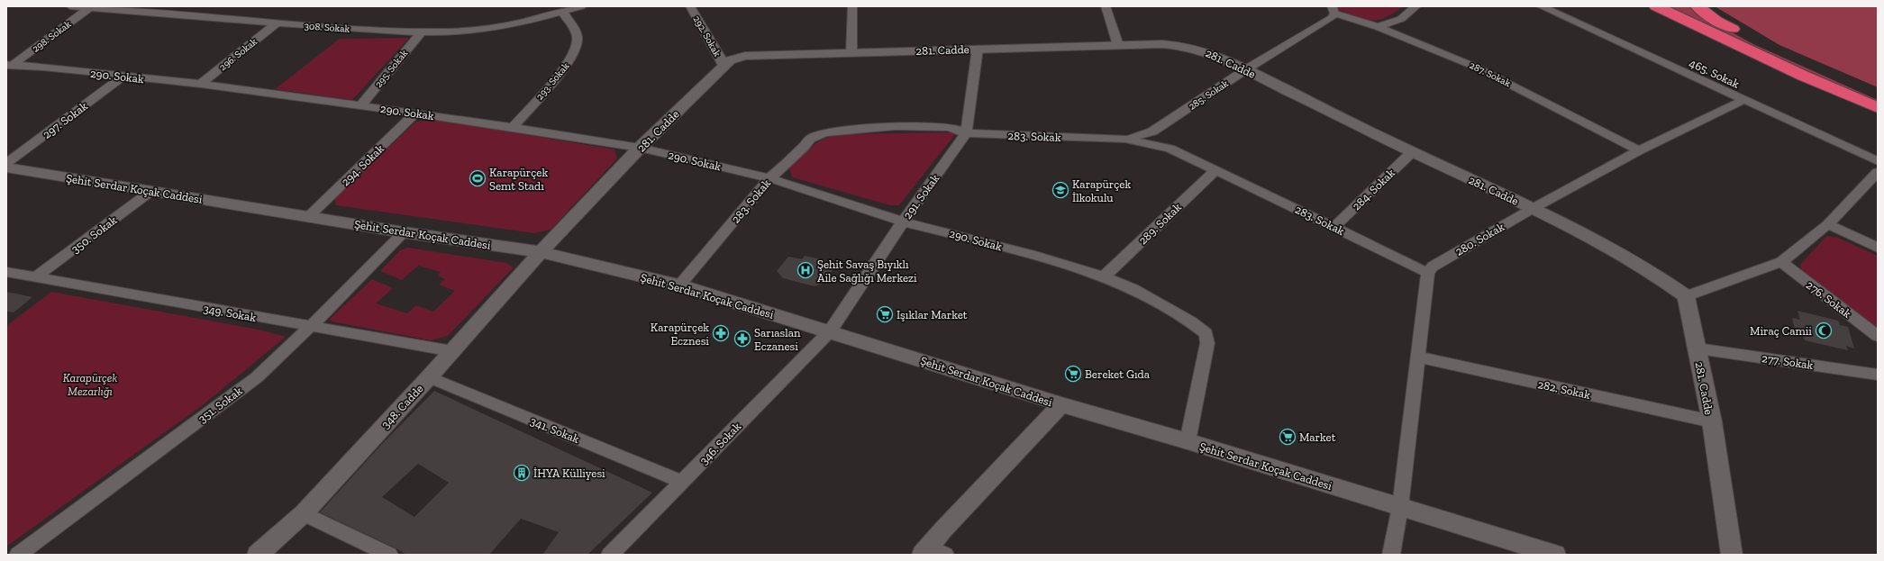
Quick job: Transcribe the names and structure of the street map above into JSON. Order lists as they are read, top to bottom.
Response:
{
  "streets": {
    "street": [
      "308. Sokak",
      "298. Sokak",
      "292. Sokak",
      "281. Cadde",
      "296. Sokak",
      "295. Sokak",
      "465. Sokak",
      "287. Sokak",
      "290. Sokak",
      "293. Sokak",
      "285. Sokak",
      "297. Sokak",
      "283. Sokak",
      "294. Sokak",
      "Şehit Serdar Koçak Caddesi",
      "284. Sokak",
      "291. Sokak",
      "289. Sokak",
      "350. Sokak",
      "280. Sokak",
      "276. Sokak",
      "349. Sokak",
      "277. Sokak",
      "282. Sokak",
      "351. Sokak",
      "348. Cadde",
      "341. Sokak",
      "346. Sokak"
    ]
  },
  "crossings": [
    ["308. Sokak", "298. Sokak"],
    ["308. Sokak", "296. Sokak"],
    ["308. Sokak", "295. Sokak"],
    ["308. Sokak", "293. Sokak"],
    ["298. Sokak", "290. Sokak"],
    ["292. Sokak", "281. Cadde"],
    ["281. Cadde", "290. Sokak"],
    ["281. Cadde", "285. Sokak"],
    ["281. Cadde", "Şehit Serdar Koçak Caddesi"],
    ["281. Cadde", "284. Sokak"],
    ["281. Cadde", "291. Sokak"],
    ["281. Cadde", "280. Sokak"],
    ["281. Cadde", "277. Sokak"],
    ["281. Cadde", "282. Sokak"],
    ["281. Cadde", "348. Cadde"],
    ["296. Sokak", "290. Sokak"],
    ["295. Sokak", "290. Sokak"],
    ["465. Sokak", "280. Sokak"],
    ["287. Sokak", "285. Sokak"],
    ["287. Sokak", "280. Sokak"],
    ["290. Sokak", "293. Sokak"],
    ["290. Sokak", "297. Sokak"],
    ["290. Sokak", "283. Sokak"],
    ["290. Sokak", "294. Sokak"],
    ["290. Sokak", "Şehit Serdar Koçak Caddesi"],
    ["290. Sokak", "291. Sokak"],
    ["290. Sokak", "289. Sokak"],
    ["285. Sokak", "283. Sokak"],
    ["283. Sokak", "Şehit Serdar Koçak Caddesi"],
    ["283. Sokak", "284. Sokak"],
    ["283. Sokak", "291. Sokak"],
    ["283. Sokak", "289. Sokak"],
    ["283. Sokak", "280. Sokak"],
    ["294. Sokak", "Şehit Serdar Koçak Caddesi"],
    ["Şehit Serdar Koçak Caddesi", "291. Sokak"],
    ["Şehit Serdar Koçak Caddesi", "350. Sokak"],
    ["Şehit Serdar Koçak Caddesi", "351. Sokak"],
    ["Şehit Serdar Koçak Caddesi", "348. Cadde"],
    ["Şehit Serdar Koçak Caddesi", "346. Sokak"],
    ["291. Sokak", "346. Sokak"],
    ["350. Sokak", "349. Sokak"],
    ["349. Sokak", "351. Sokak"],
    ["349. Sokak", "348. Cadde"],
    ["348. Cadde", "341. Sokak"],
    ["341. Sokak", "346. Sokak"]
  ],
  "parks": ["Karapürçek Mezarlığı"],
  "places": {
    "sports": ["Karapürçek Semt Stadı"],
    "school or university": ["Karapürçek İlkokulu"],
    "hospital": ["Şehit Savaş Bıyıklı Aile Sağlığı Merkezi"],
    "supermarket": ["Işıklar Market", "Bereket Gıda", "Market"],
    "mosque": ["Miraç Camii"],
    "pharmacy": ["Karapürçek Ecznesi", "Sarıaslan Eczanesi"],
    "building": ["İHYA Külliyesi"]
  }
}
